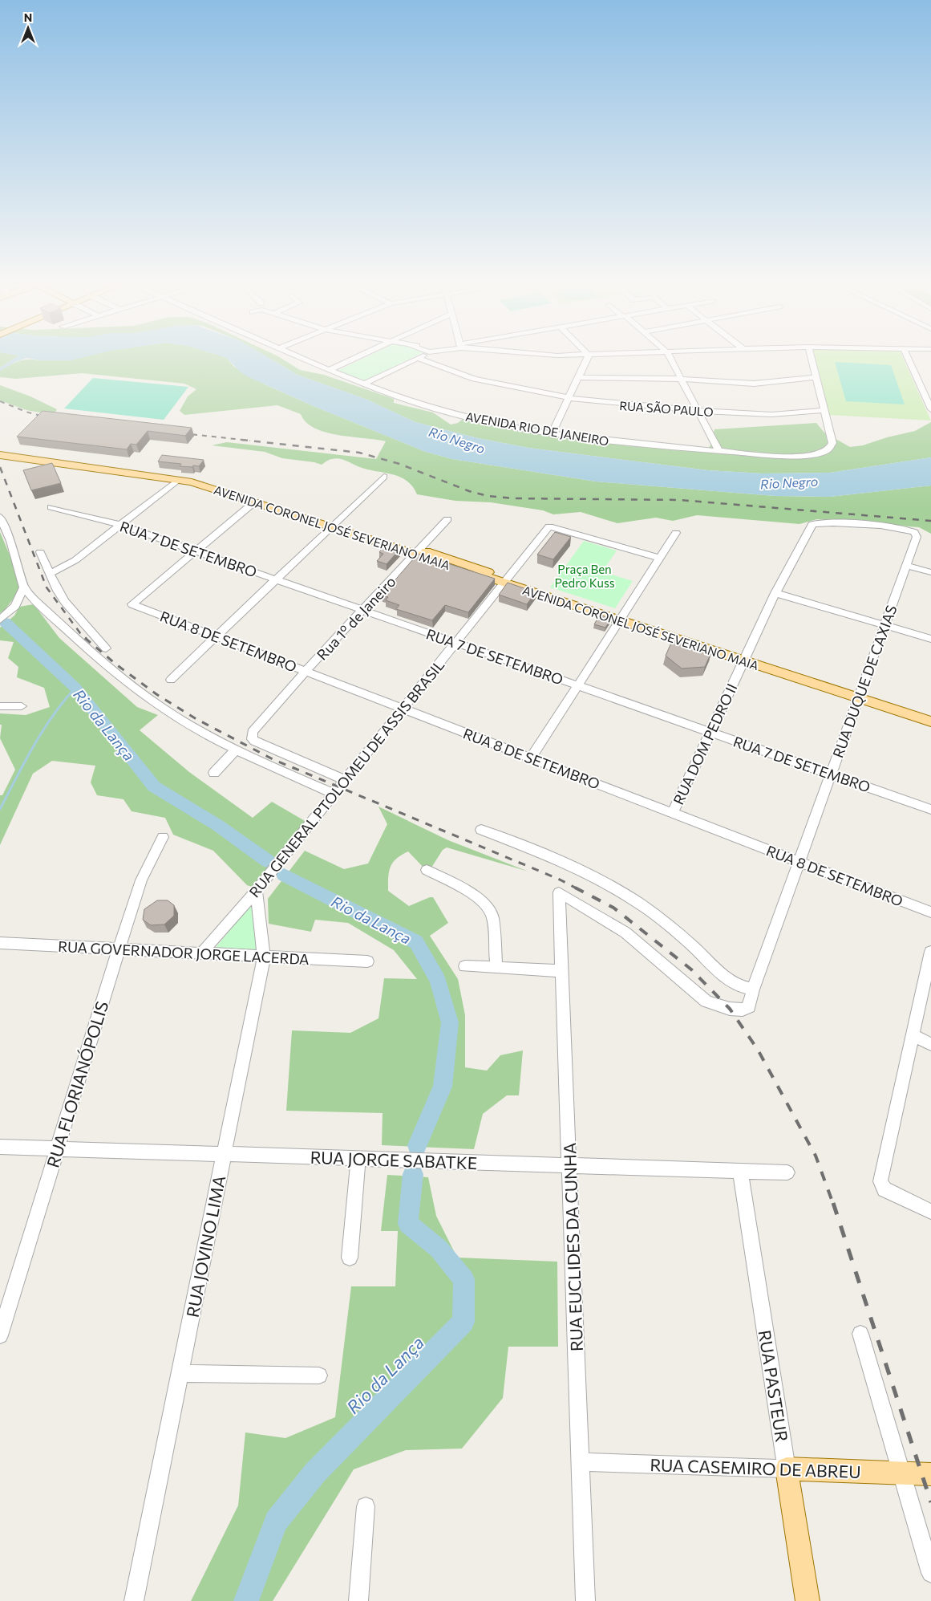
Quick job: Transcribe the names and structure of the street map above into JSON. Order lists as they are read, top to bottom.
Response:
{
  "streets": {
    "main road": ["AVENIDA CORONEL JOSÉ SEVERIANO MAIA", "RUA PASTEUR", "RUA CASEMIRO DE ABREU"],
    "street": [
      "RUA SÃO PAULO",
      "AVENIDA RIO DE JANEIRO",
      "RUA 7 DE SETEMBRO",
      "Rua 1º de Janeiro",
      "RUA 8 DE SETEMBRO",
      "RUA DUQUE DE CAXIAS",
      "RUA DOM PEDRO II",
      "RUA GENERAL PTOLOMEU DE ASSIS BRASIL",
      "RUA GOVERNADOR JORGE LACERDA",
      "RUA FLORIANÓPOLIS",
      "RUA JORGE SABATKE",
      "RUA JOVINO LIMA",
      "RUA EUCLIDES DA CUNHA"
    ]
  },
  "crossings": [
    ["RUA SÃO PAULO", "AVENIDA RIO DE JANEIRO"],
    ["AVENIDA CORONEL JOSÉ SEVERIANO MAIA", "Rua 1º de Janeiro"],
    ["AVENIDA CORONEL JOSÉ SEVERIANO MAIA", "RUA DUQUE DE CAXIAS"],
    ["AVENIDA CORONEL JOSÉ SEVERIANO MAIA", "RUA DOM PEDRO II"],
    ["AVENIDA CORONEL JOSÉ SEVERIANO MAIA", "RUA GENERAL PTOLOMEU DE ASSIS BRASIL"],
    ["RUA 7 DE SETEMBRO", "Rua 1º de Janeiro"],
    ["RUA 7 DE SETEMBRO", "RUA 8 DE SETEMBRO"],
    ["RUA 7 DE SETEMBRO", "RUA DUQUE DE CAXIAS"],
    ["RUA 7 DE SETEMBRO", "RUA DOM PEDRO II"],
    ["RUA 7 DE SETEMBRO", "RUA GENERAL PTOLOMEU DE ASSIS BRASIL"],
    ["Rua 1º de Janeiro", "RUA 8 DE SETEMBRO"],
    ["Rua 1º de Janeiro", "RUA GENERAL PTOLOMEU DE ASSIS BRASIL"],
    ["RUA 8 DE SETEMBRO", "RUA DUQUE DE CAXIAS"],
    ["RUA 8 DE SETEMBRO", "RUA DOM PEDRO II"],
    ["RUA 8 DE SETEMBRO", "RUA GENERAL PTOLOMEU DE ASSIS BRASIL"],
    ["RUA DUQUE DE CAXIAS", "RUA DOM PEDRO II"],
    ["RUA DUQUE DE CAXIAS", "RUA EUCLIDES DA CUNHA"],
    ["RUA GENERAL PTOLOMEU DE ASSIS BRASIL", "RUA GOVERNADOR JORGE LACERDA"],
    ["RUA GENERAL PTOLOMEU DE ASSIS BRASIL", "RUA JOVINO LIMA"],
    ["RUA GOVERNADOR JORGE LACERDA", "RUA FLORIANÓPOLIS"],
    ["RUA GOVERNADOR JORGE LACERDA", "RUA JOVINO LIMA"],
    ["RUA FLORIANÓPOLIS", "RUA JORGE SABATKE"],
    ["RUA JORGE SABATKE", "RUA JOVINO LIMA"],
    ["RUA JORGE SABATKE", "RUA EUCLIDES DA CUNHA"],
    ["RUA JORGE SABATKE", "RUA PASTEUR"],
    ["RUA EUCLIDES DA CUNHA", "RUA CASEMIRO DE ABREU"],
    ["RUA PASTEUR", "RUA CASEMIRO DE ABREU"]
  ],
  "water": ["Rio Negro", "Rio da Lança"],
  "parks": ["Praça Ben Pedro Kuss"],
  "north": "top"
}
